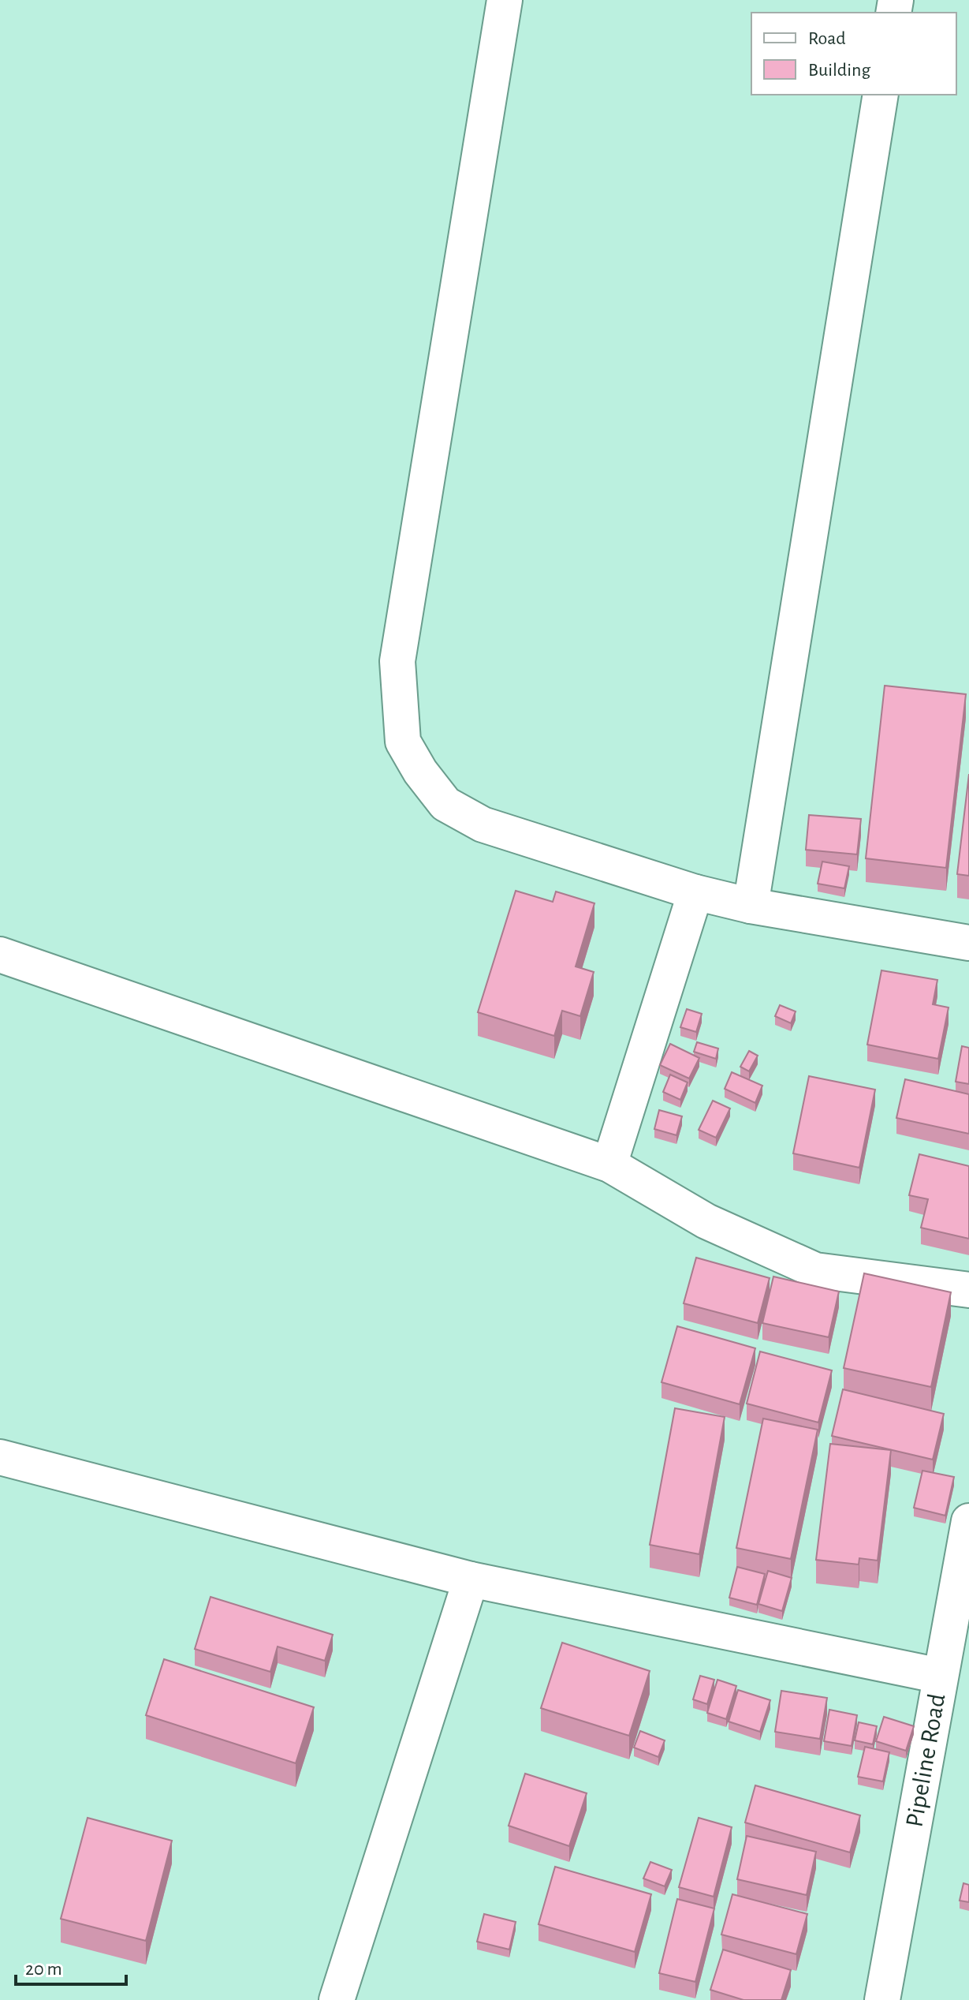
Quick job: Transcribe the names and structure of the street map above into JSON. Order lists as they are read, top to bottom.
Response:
{
  "streets": {
    "street": ["Pipeline Road"]
  },
  "legend": ["Road", "Building"],
  "scale_bar": "20 m"
}
